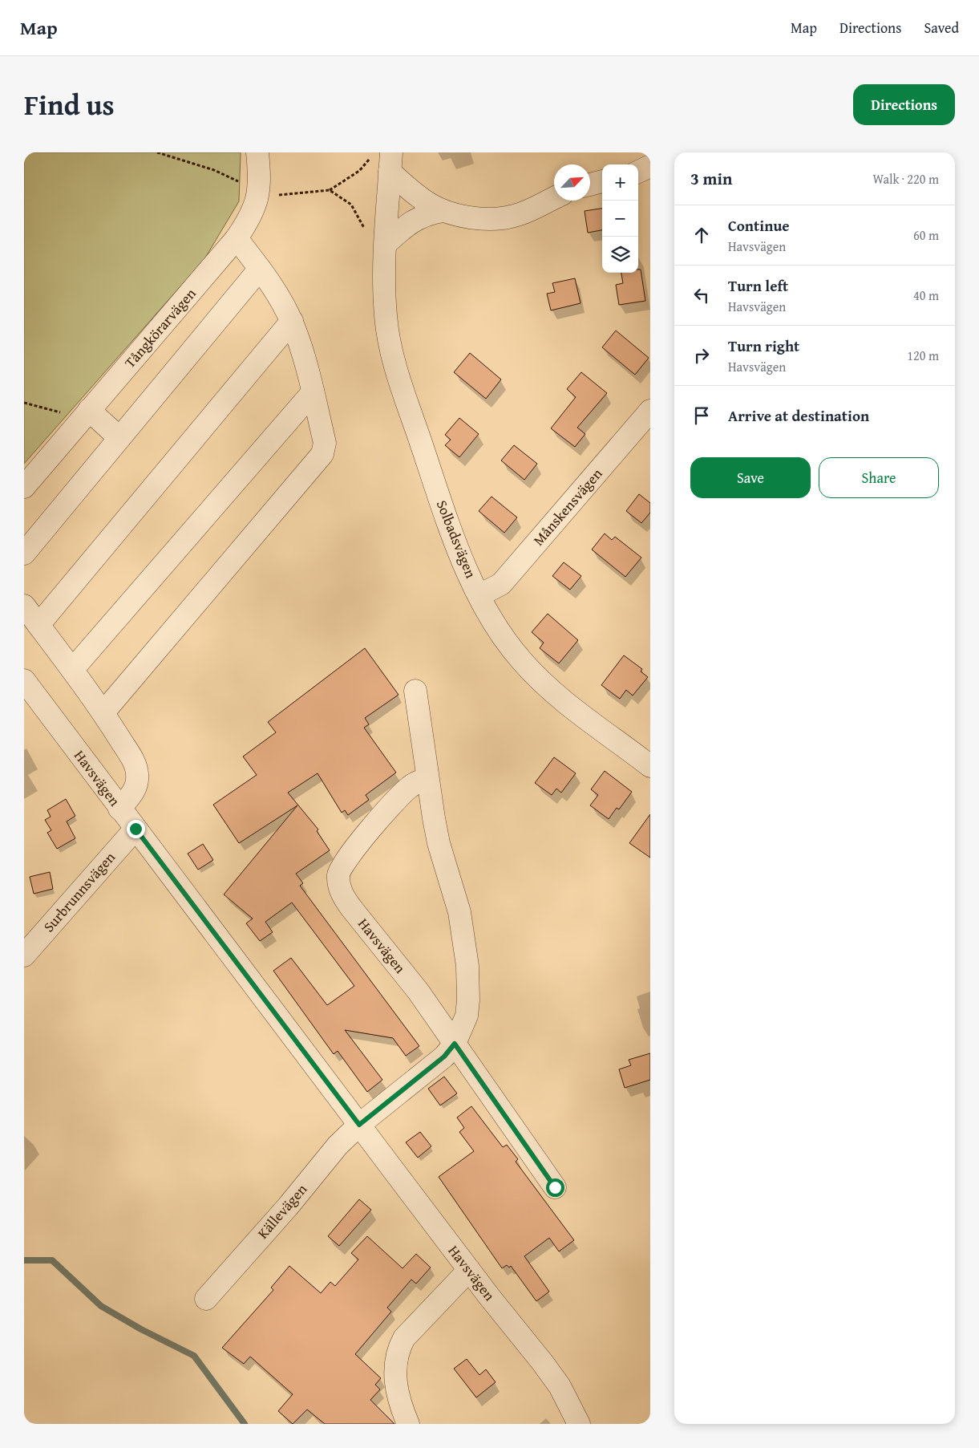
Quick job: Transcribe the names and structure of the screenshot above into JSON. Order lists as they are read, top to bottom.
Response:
{
  "streets": {
    "street": [
      "Tångkörarvägen",
      "Månskensvägen",
      "Solbadsvägen",
      "Havsvägen",
      "Surbrunnsvägen",
      "Källevägen"
    ]
  },
  "crossings": [
    ["Månskensvägen", "Solbadsvägen"],
    ["Havsvägen", "Surbrunnsvägen"],
    ["Havsvägen", "Källevägen"]
  ],
  "north": "top right",
  "page": {
    "header": "Map",
    "nav": ["Map", "Directions", "Saved"],
    "title": "Find us",
    "buttons": [
      "Directions",
      ["Save", "Share"]
    ],
    "heading": ["3 min", "Walk · 220 m"],
    "map_buttons": ["+", "−"],
    "list": [
      ["Continue", "Havsvägen", "60 m"],
      ["Turn left", "Havsvägen", "40 m"],
      ["Turn right", "Havsvägen", "120 m"],
      "Arrive at destination"
    ]
  }
}
